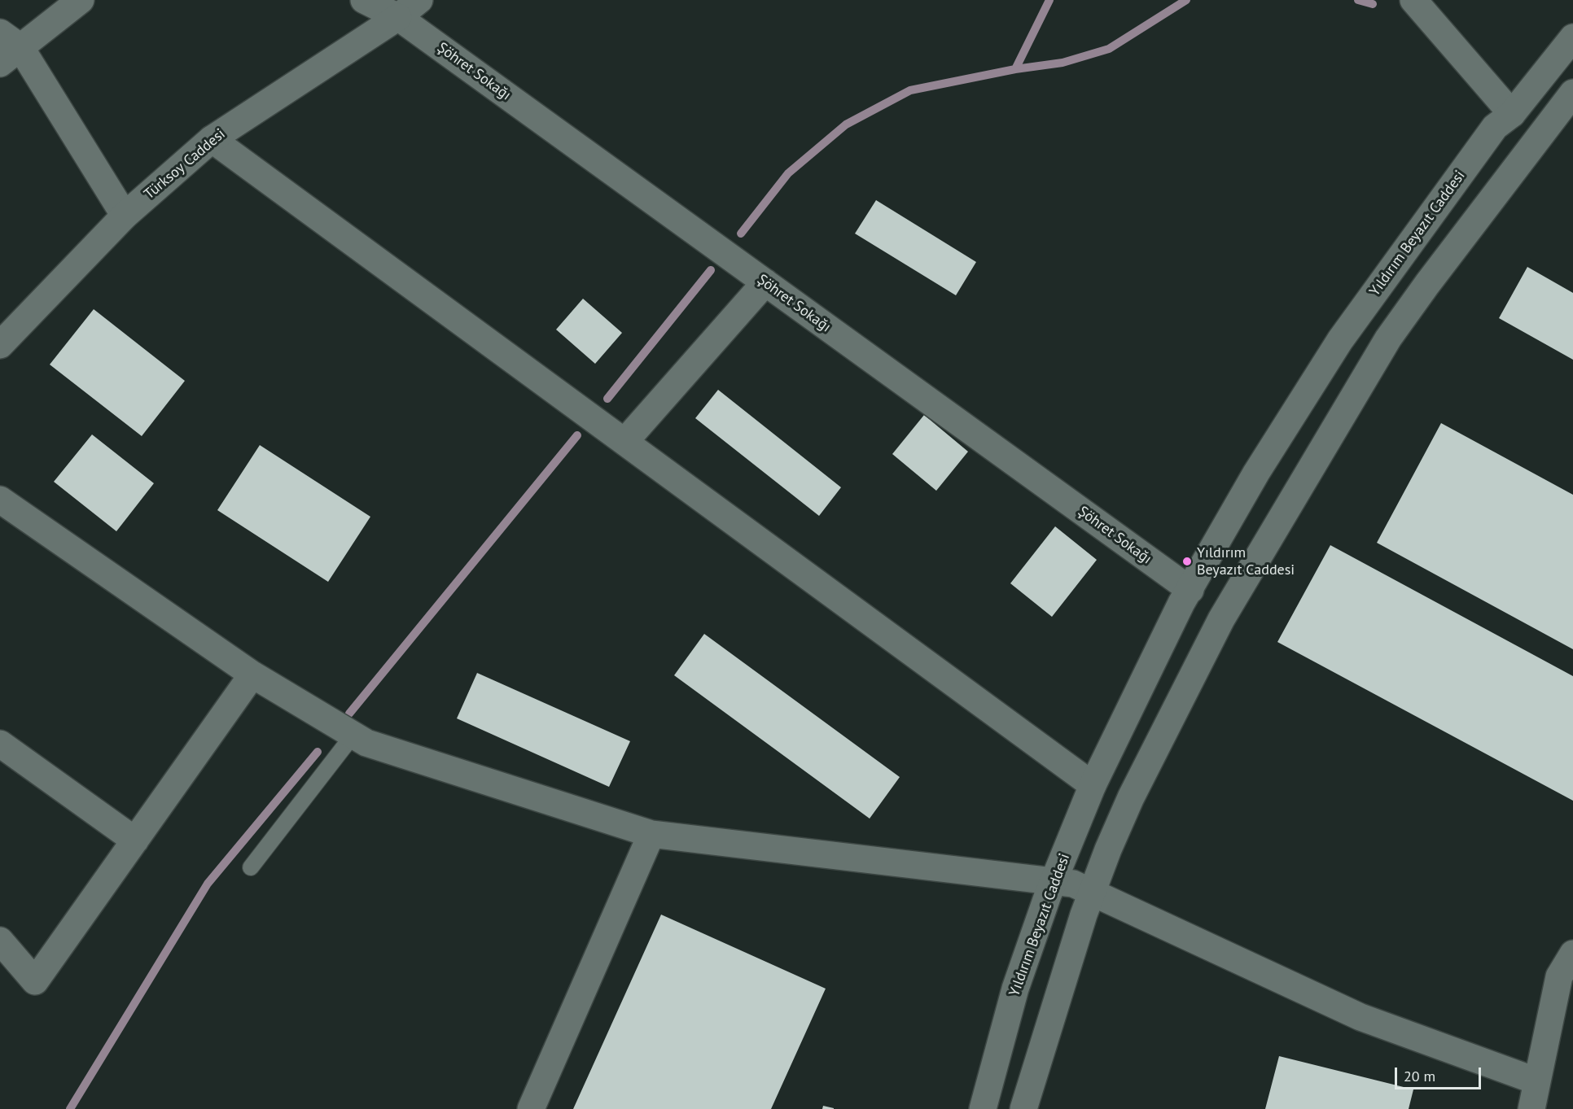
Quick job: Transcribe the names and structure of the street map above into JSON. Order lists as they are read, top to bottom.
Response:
{
  "streets": {
    "street": ["Şöhret Sokağı", "Türksoy Caddesi", "Yıldırım Beyazıt Caddesi"]
  },
  "crossings": [
    ["Şöhret Sokağı", "Türksoy Caddesi"],
    ["Şöhret Sokağı", "Yıldırım Beyazıt Caddesi"]
  ],
  "places": ["Yıldırım Beyazıt Caddesi"],
  "scale_bar": "20 m"
}
